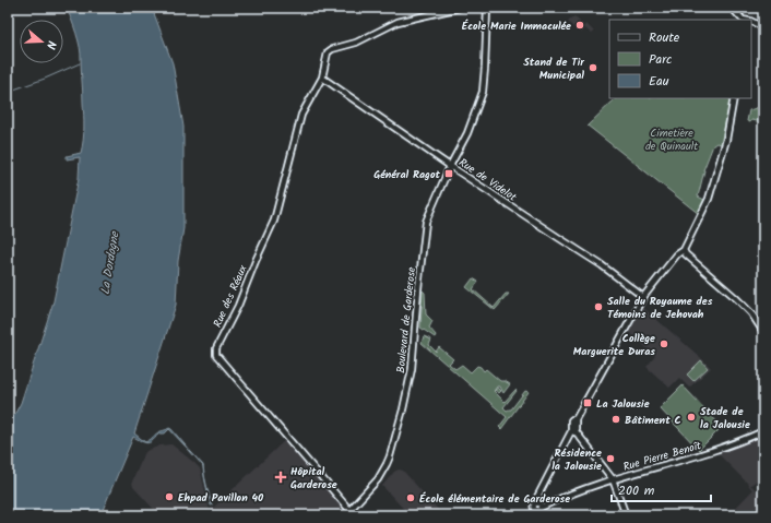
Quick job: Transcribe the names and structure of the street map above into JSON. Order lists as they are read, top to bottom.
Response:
{
  "streets": {
    "street": [
      "Rue de Videlot",
      "Rue des Réaux",
      "Boulevard de Garderose",
      "Rue Pierre Benoît"
    ]
  },
  "crossings": [
    ["Rue de Videlot", "Rue des Réaux"],
    ["Rue de Videlot", "Boulevard de Garderose"],
    ["Rue des Réaux", "Boulevard de Garderose"]
  ],
  "water": ["La Dordogne"],
  "parks": ["Cimetière de Quinault"],
  "places": {
    "other": [
      "École Marie Immaculée",
      "Stand de Tir Municipal",
      "Salle du Royaume des Témoins de Jehovah",
      "Collège Marguerite Duras",
      "Stade de la Jalousie",
      "Bâtiment C",
      "Résidence la Jalousie",
      "Ehpad Pavillon 40",
      "École élémentaire de Garderose"
    ],
    "transit": ["Général Ragot", "La Jalousie"],
    "health": ["Hôpital Garderose"]
  },
  "legend": ["Route", "Parc", "Eau"],
  "scale_bar": "200 m",
  "north": "right"
}
